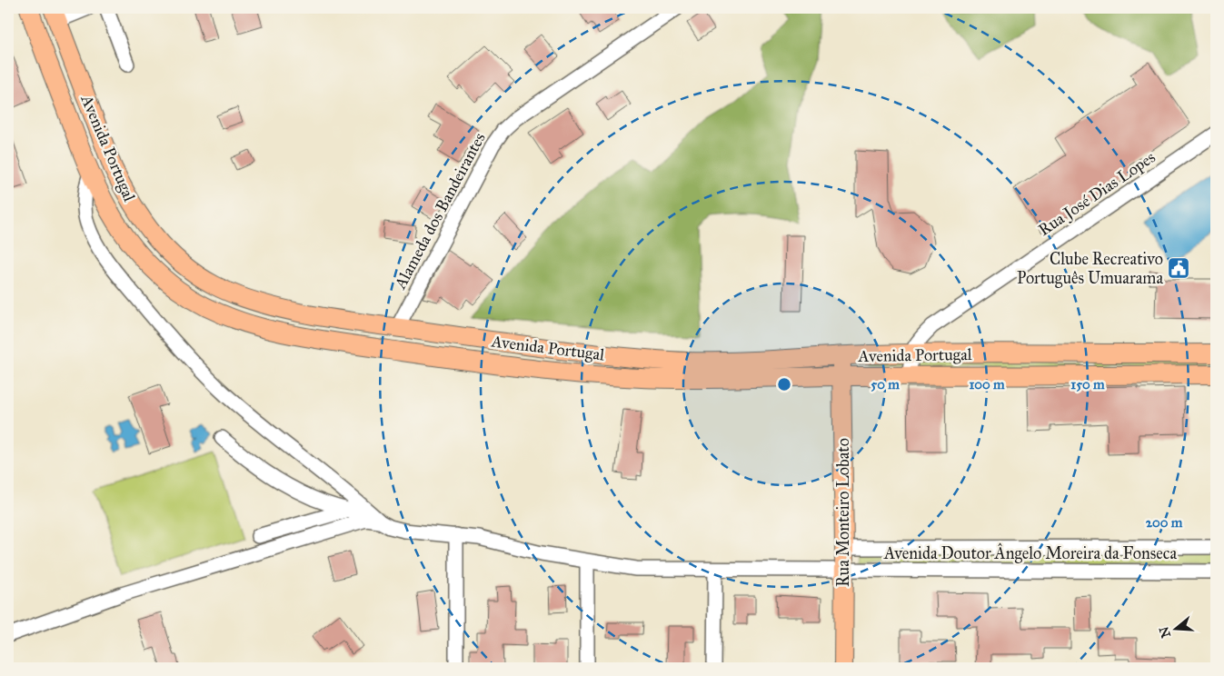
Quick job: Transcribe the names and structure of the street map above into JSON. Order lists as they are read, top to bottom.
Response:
{
  "streets": {
    "main road": ["Avenida Portugal", "Rua Monteiro Lobato"],
    "street": ["Rua José Dias Lopes", "Alameda dos Bandeirantes", "Avenida Doutor Ângelo Moreira da Fonseca"]
  },
  "crossings": [
    ["Avenida Portugal", "Rua José Dias Lopes"],
    ["Avenida Portugal", "Alameda dos Bandeirantes"],
    ["Avenida Portugal", "Rua Monteiro Lobato"],
    ["Rua Monteiro Lobato", "Avenida Doutor Ângelo Moreira da Fonseca"]
  ],
  "places": {
    "public building": ["Clube Recreativo Português Umuarama"]
  },
  "north": "left",
  "rings": [
    "50 m",
    "100 m",
    "150 m",
    "200 m"
  ]
}
